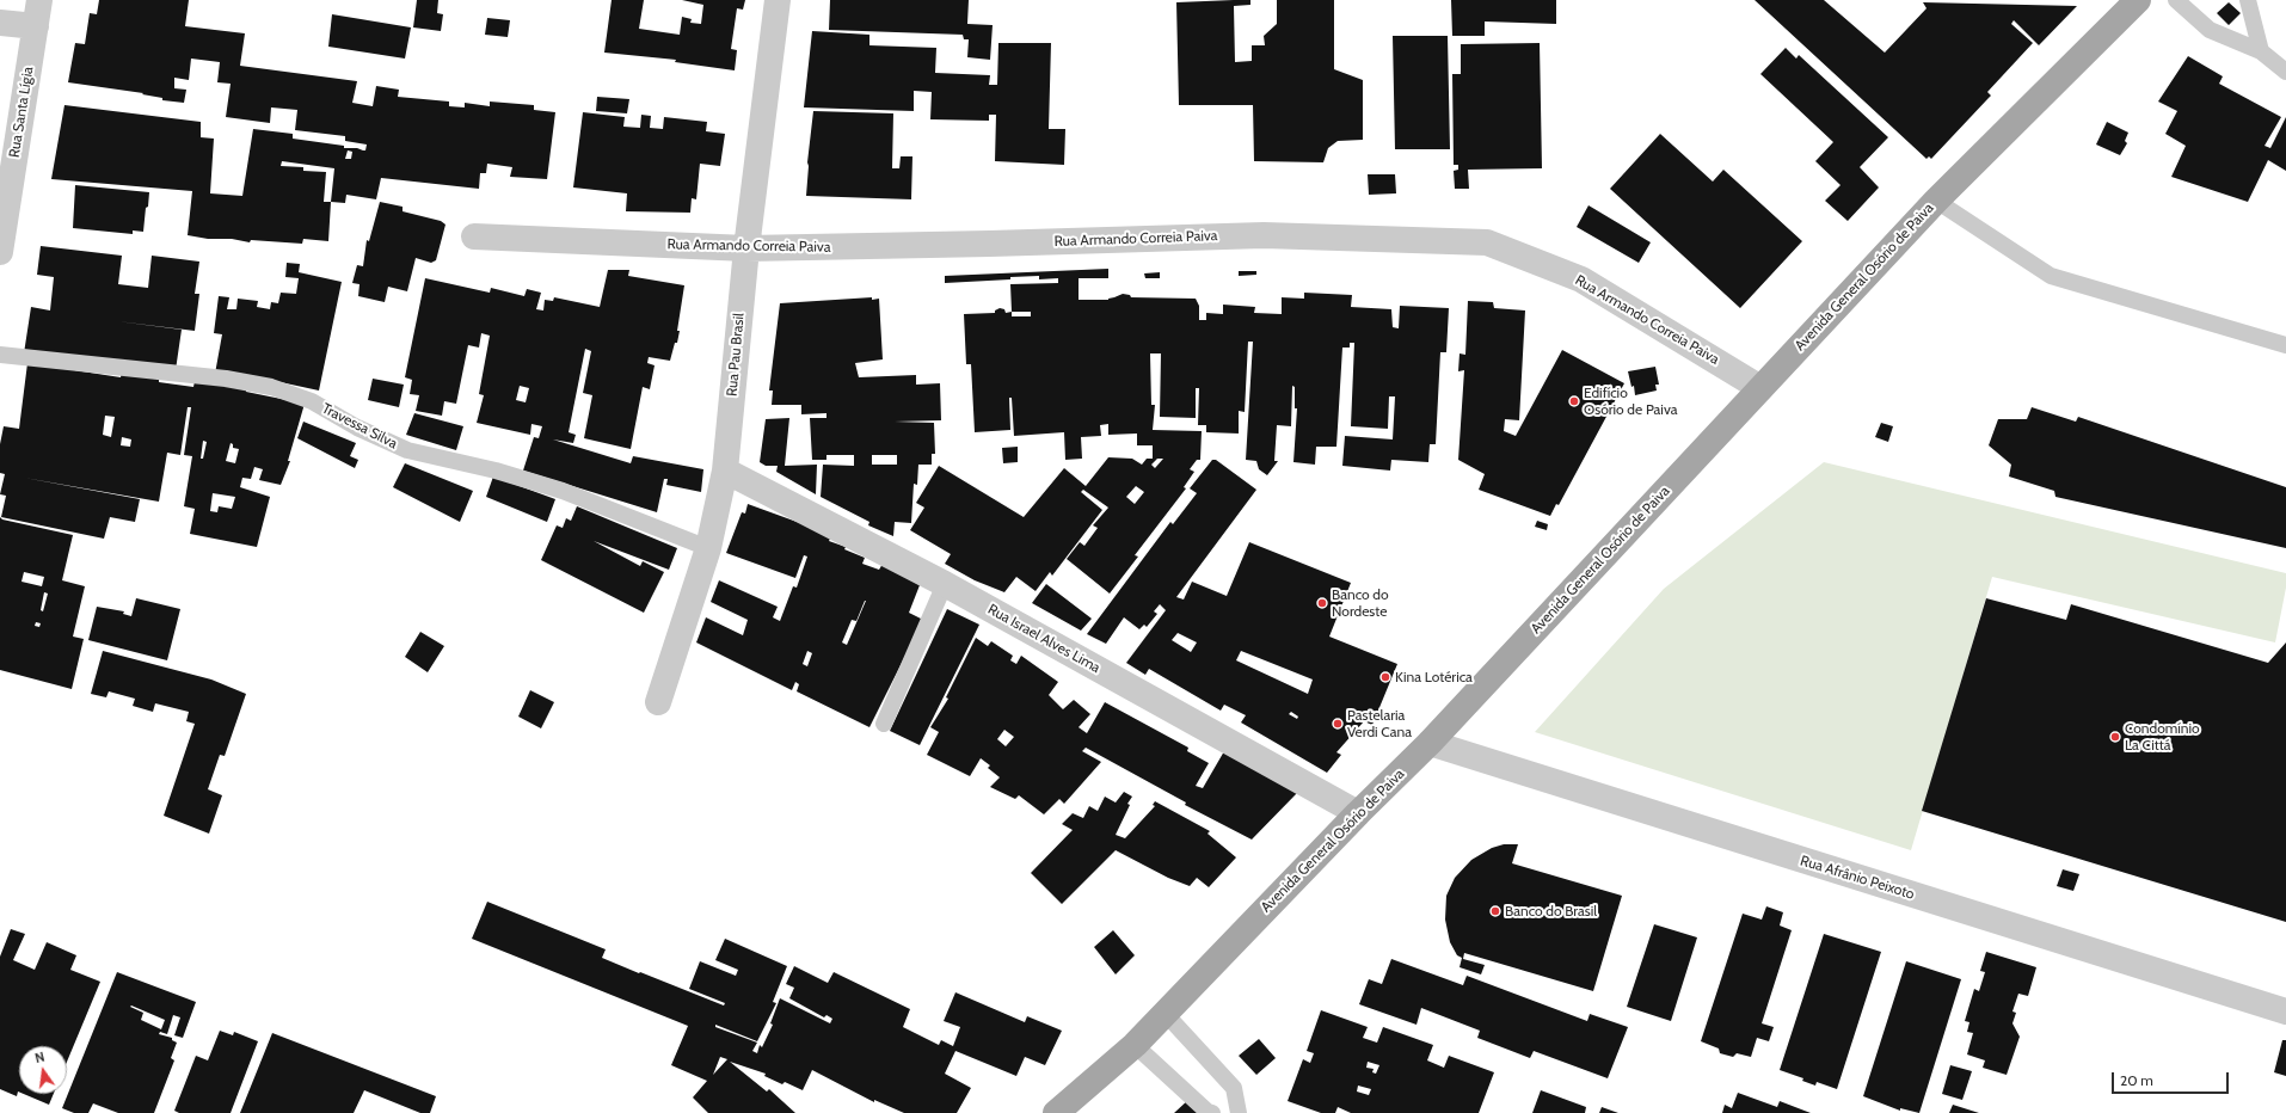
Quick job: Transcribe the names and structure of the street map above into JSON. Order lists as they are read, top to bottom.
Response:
{
  "streets": {
    "main road": ["Avenida General Osório de Paiva"],
    "street": [
      "Rua Santa Lígia",
      "Rua Armando Correia Paiva",
      "Rua Pau Brasil",
      "Rua Israel Alves Lima",
      "Rua Afrânio Peixoto"
    ],
    "lane": ["Travessa Silva"]
  },
  "crossings": [
    ["Rua Armando Correia Paiva", "Avenida General Osório de Paiva"],
    ["Rua Armando Correia Paiva", "Rua Pau Brasil"],
    ["Avenida General Osório de Paiva", "Rua Israel Alves Lima"],
    ["Avenida General Osório de Paiva", "Rua Afrânio Peixoto"],
    ["Rua Pau Brasil", "Travessa Silva"],
    ["Rua Pau Brasil", "Rua Israel Alves Lima"]
  ],
  "places": [
    "Edifício Osório de Paiva",
    "Banco do Nordeste",
    "Kina Lotérica",
    "Pastelaria Verdi Cana",
    "Condomínio La Cittá",
    "Banco do Brasil"
  ],
  "scale_bar": "20 m",
  "north": "top"
}
